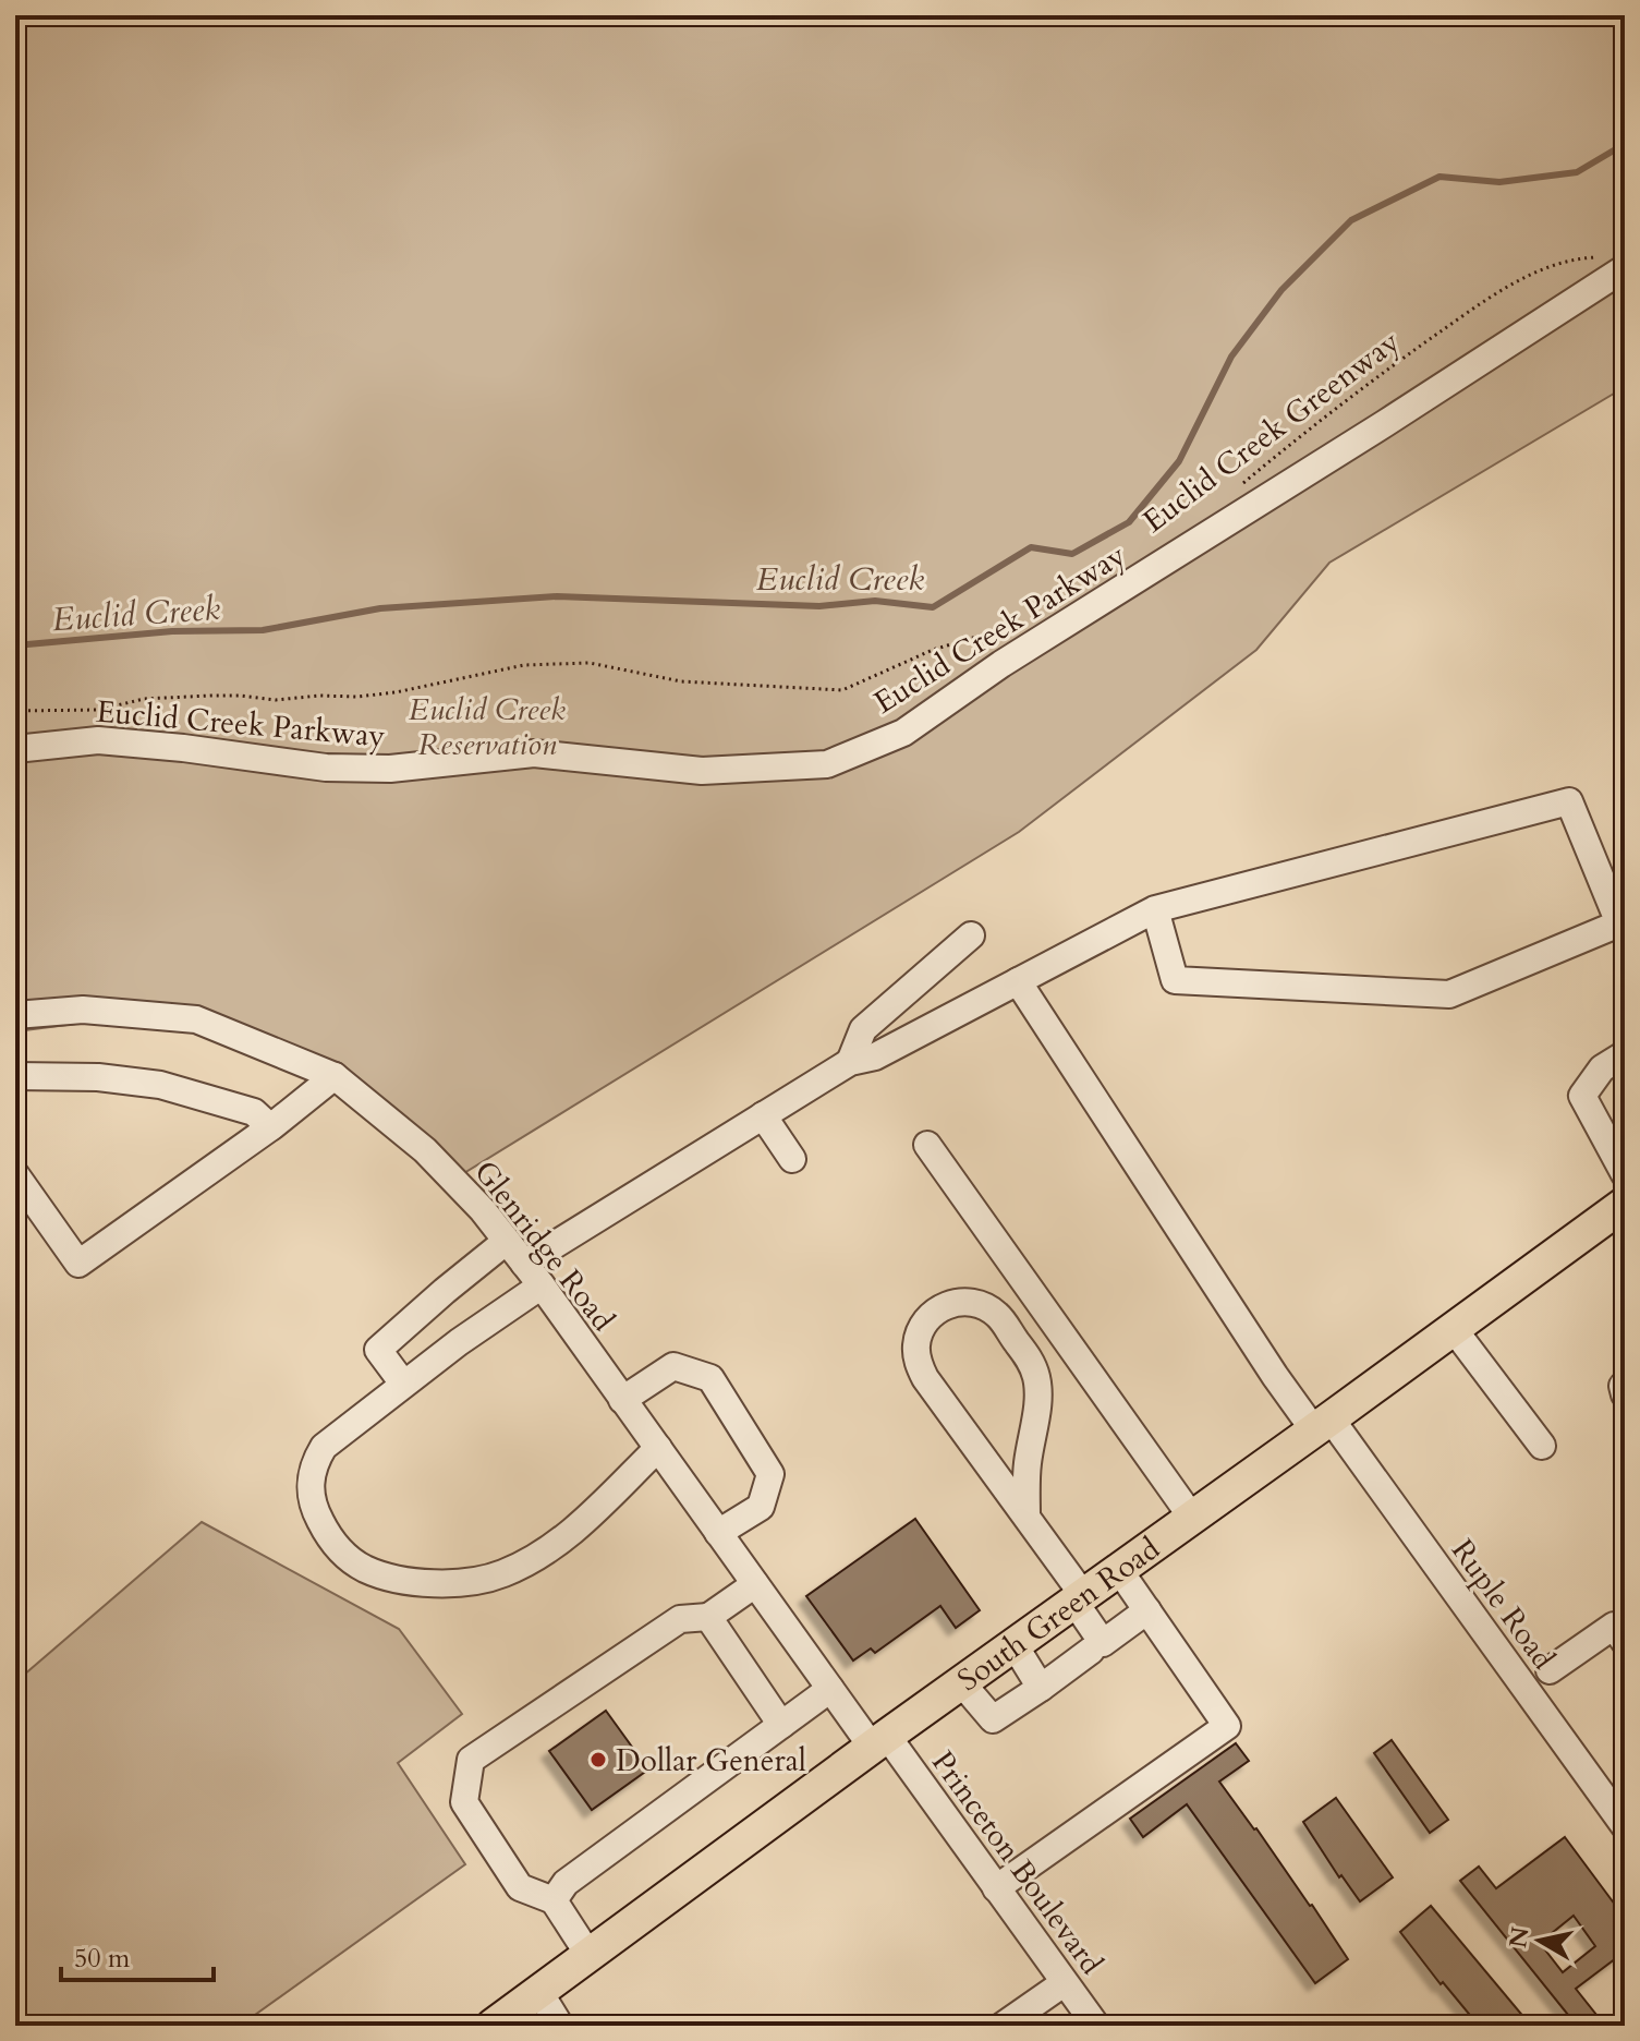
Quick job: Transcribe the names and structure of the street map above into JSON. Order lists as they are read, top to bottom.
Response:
{
  "streets": {
    "main road": ["South Green Road"],
    "street": [
      "Euclid Creek Parkway",
      "Glenridge Road",
      "Ruple Road",
      "Princeton Boulevard"
    ],
    "path": ["Euclid Creek Greenway"]
  },
  "crossings": [
    ["Glenridge Road", "South Green Road"],
    ["Glenridge Road", "Princeton Boulevard"],
    ["Ruple Road", "South Green Road"],
    ["South Green Road", "Princeton Boulevard"]
  ],
  "water": ["Euclid Creek"],
  "parks": ["Euclid Creek Reservation"],
  "places": ["Dollar General"],
  "scale_bar": "50 m",
  "north": "left"
}
